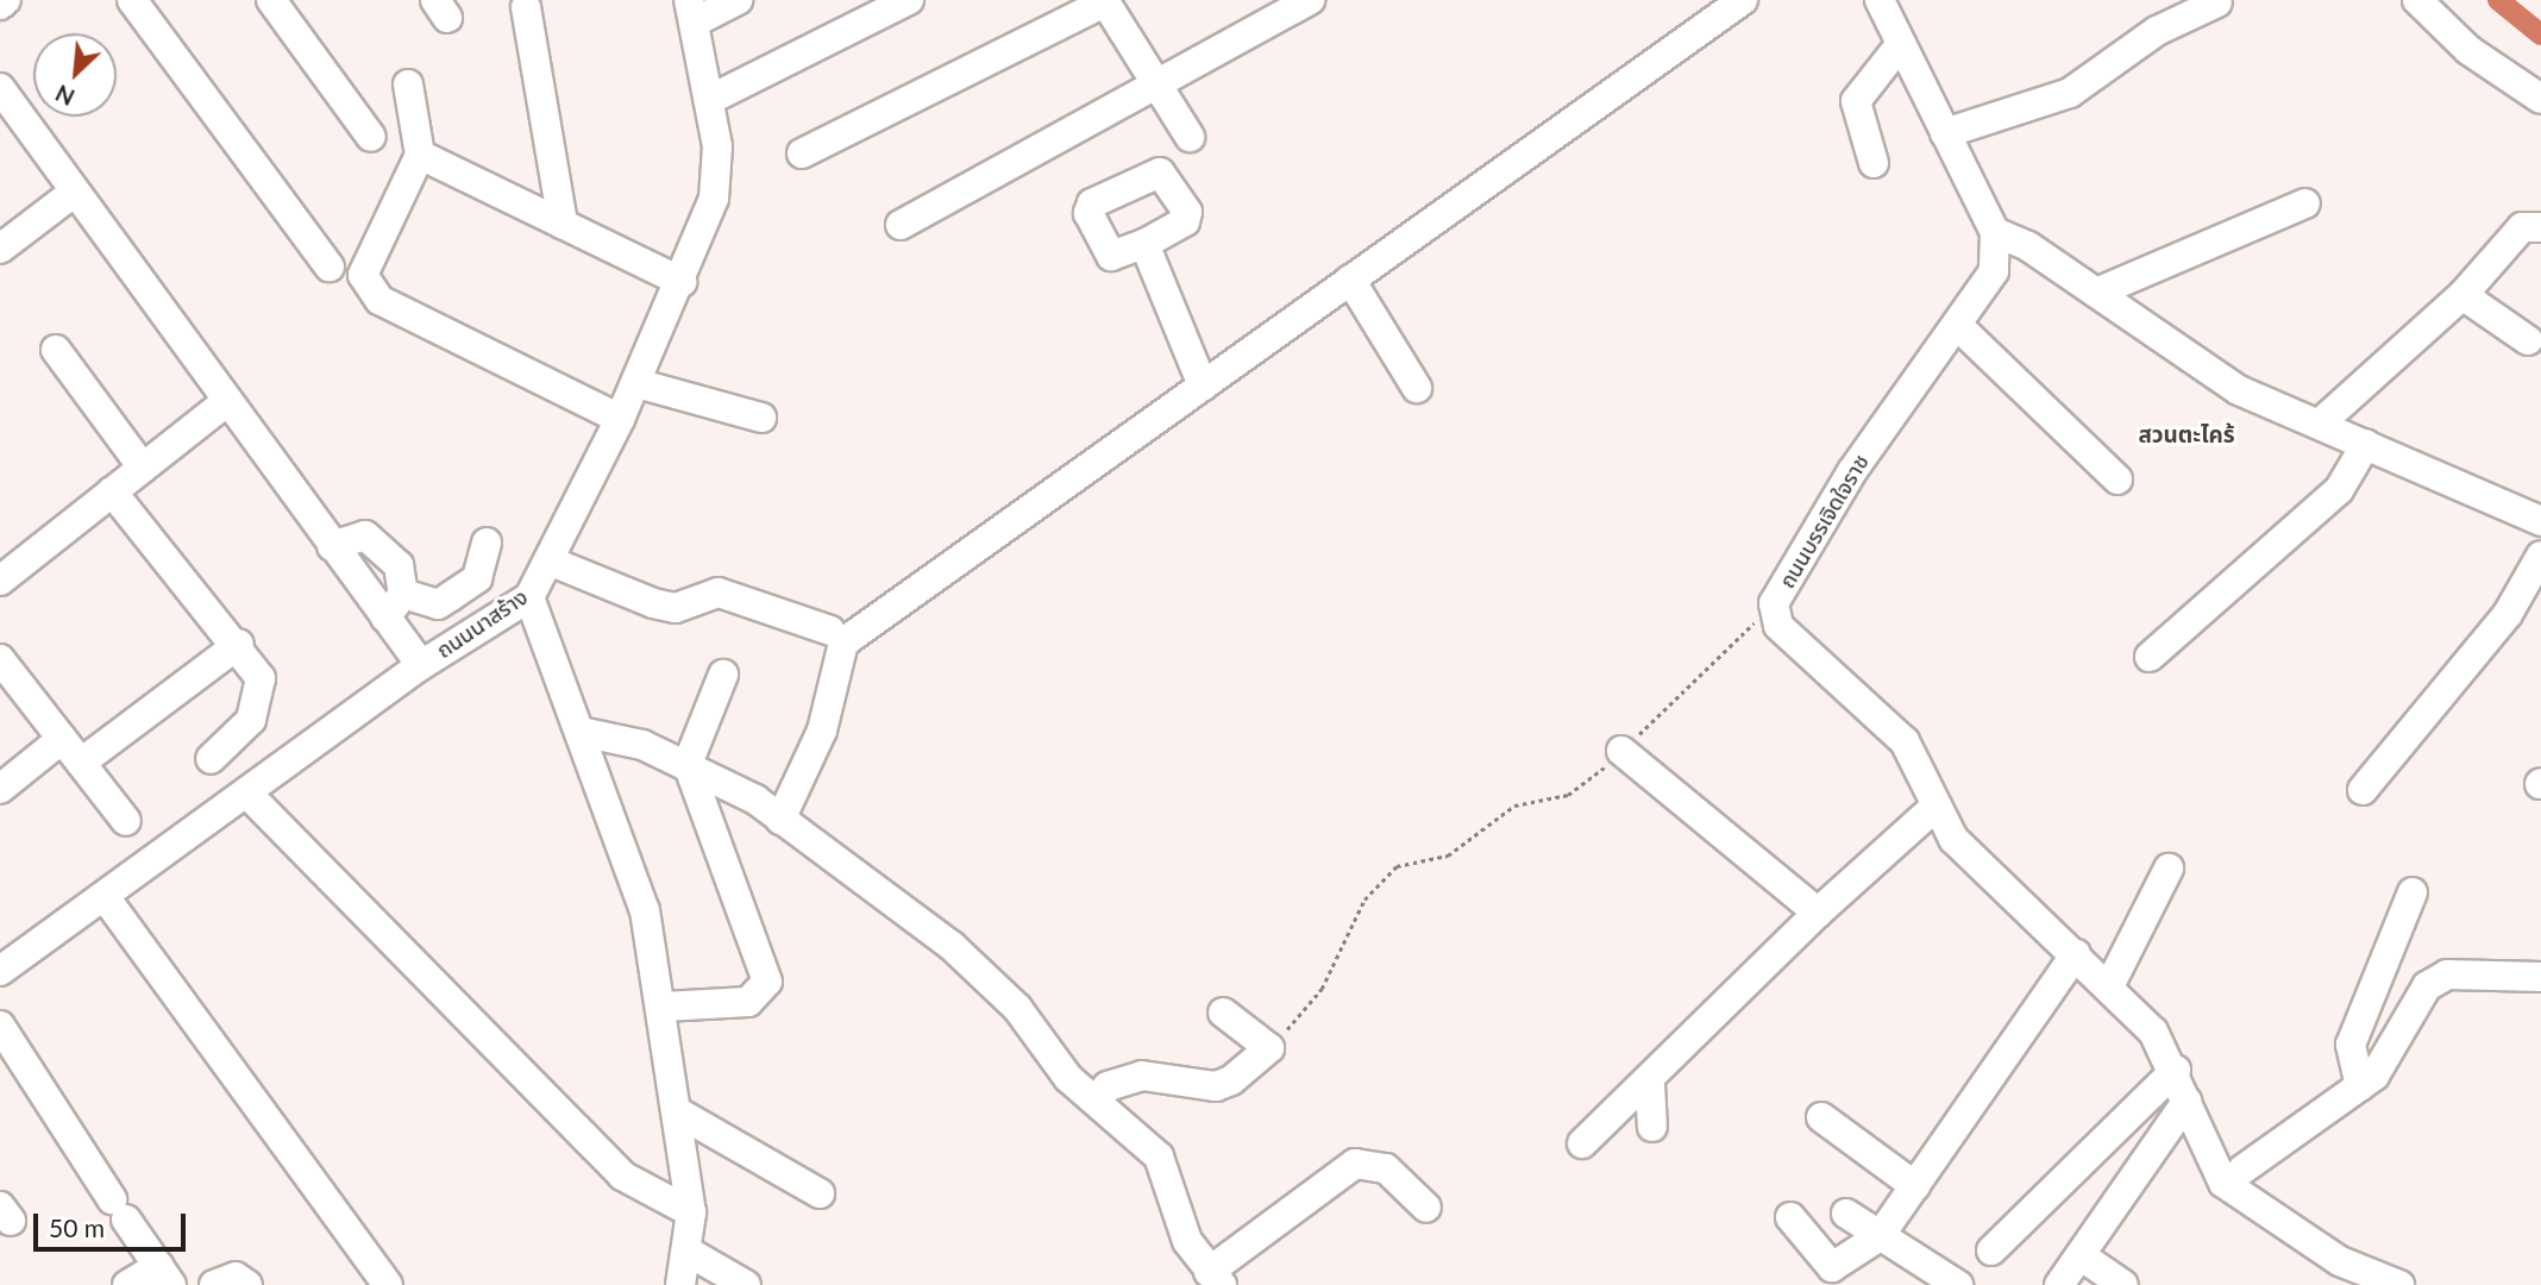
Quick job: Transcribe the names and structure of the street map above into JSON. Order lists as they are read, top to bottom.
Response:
{
  "streets": {
    "street": ["ถนนบรรเจิดใจราช", "ถนนนาสร้าง"]
  },
  "districts": ["สวนตะไคร้"],
  "scale_bar": "50 m",
  "north": "bottom left"
}
